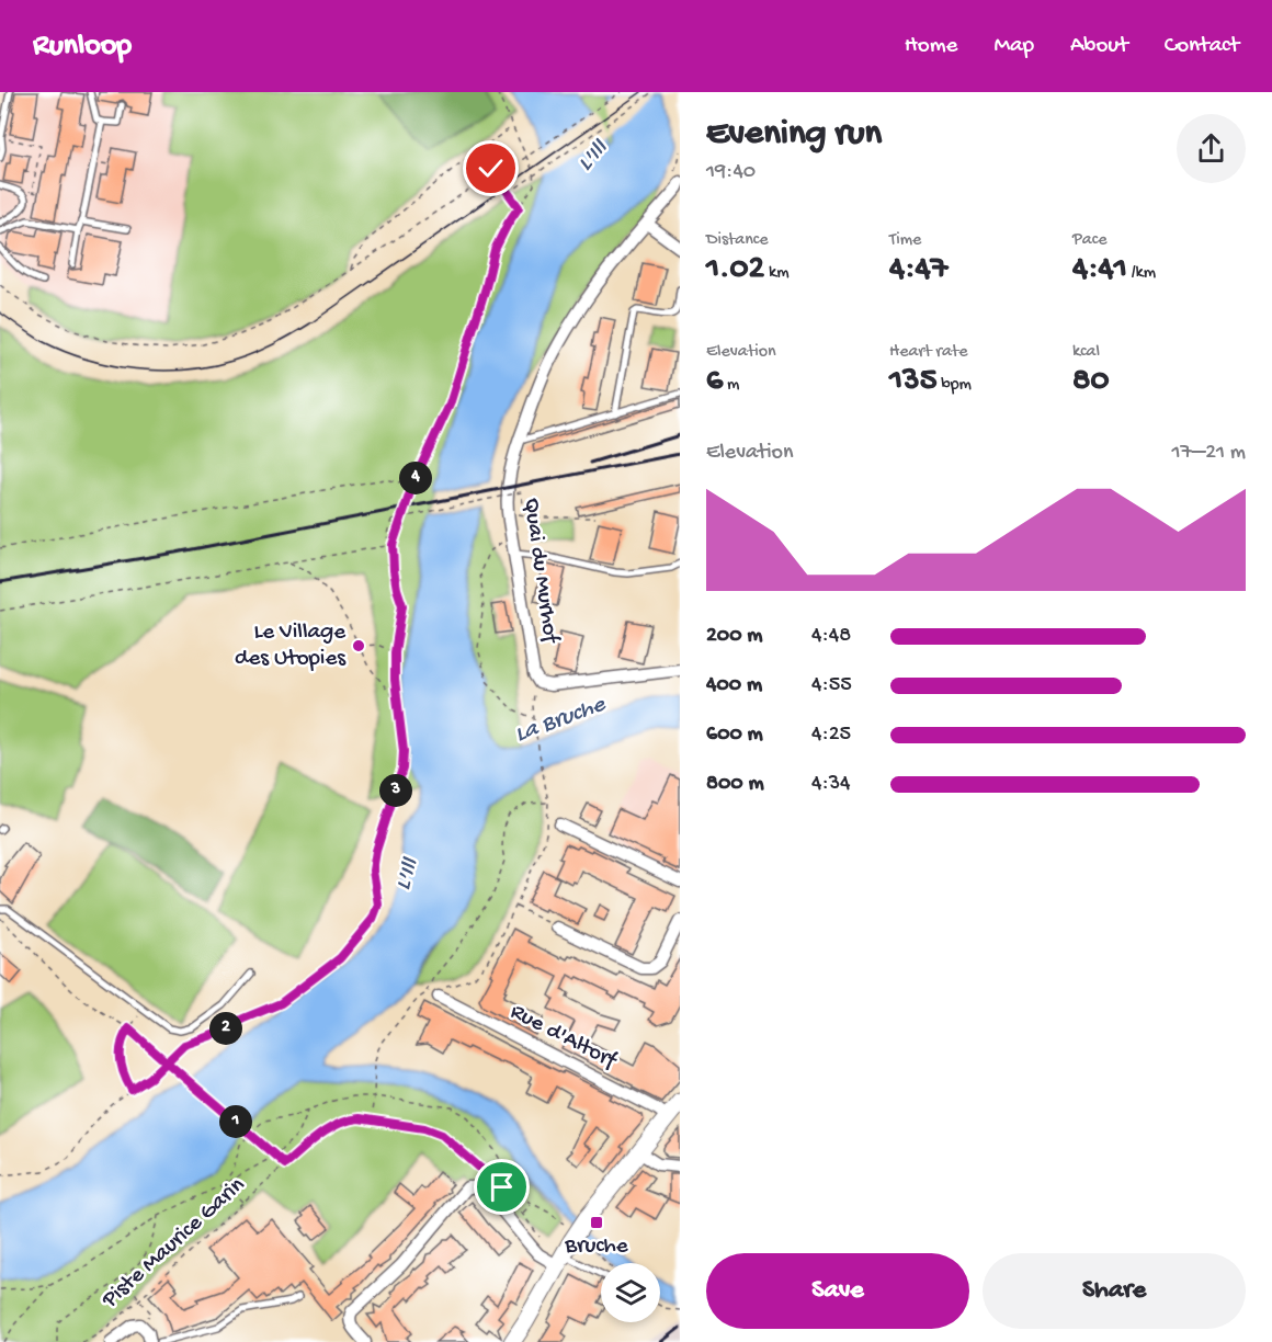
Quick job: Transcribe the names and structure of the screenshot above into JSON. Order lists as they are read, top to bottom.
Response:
{
  "streets": {
    "street": ["Quai du Murhof", "Rue d'Altorf"],
    "path": ["Piste Maurice Garin"]
  },
  "water": ["L'Ill", "La Bruche"],
  "places": {
    "other": ["Le Village des Utopies"],
    "transit": ["Bruche"]
  },
  "page": {
    "header": "Runloop",
    "nav": [
      "Home",
      "Map",
      "About",
      "Contact"
    ],
    "heading": ["Evening run", "19:40"],
    "stats": [
      ["Distance", "1.02 km"],
      ["Time", "4:47"],
      ["Pace", "4:41 /km"],
      ["Elevation", "6 m"],
      ["Heart rate", "135 bpm"],
      ["kcal", "80"]
    ],
    "chart": ["Elevation", "17–21 m"],
    "pins": [
      "4",
      "3",
      "2",
      "1"
    ],
    "list": [
      {
        "name": "200 m",
        "note": "4:48"
      },
      {
        "name": "400 m",
        "note": "4:55"
      },
      {
        "name": "600 m",
        "note": "4:25"
      },
      {
        "name": "800 m",
        "note": "4:34"
      }
    ],
    "buttons": ["Save", "Share"]
  }
}
